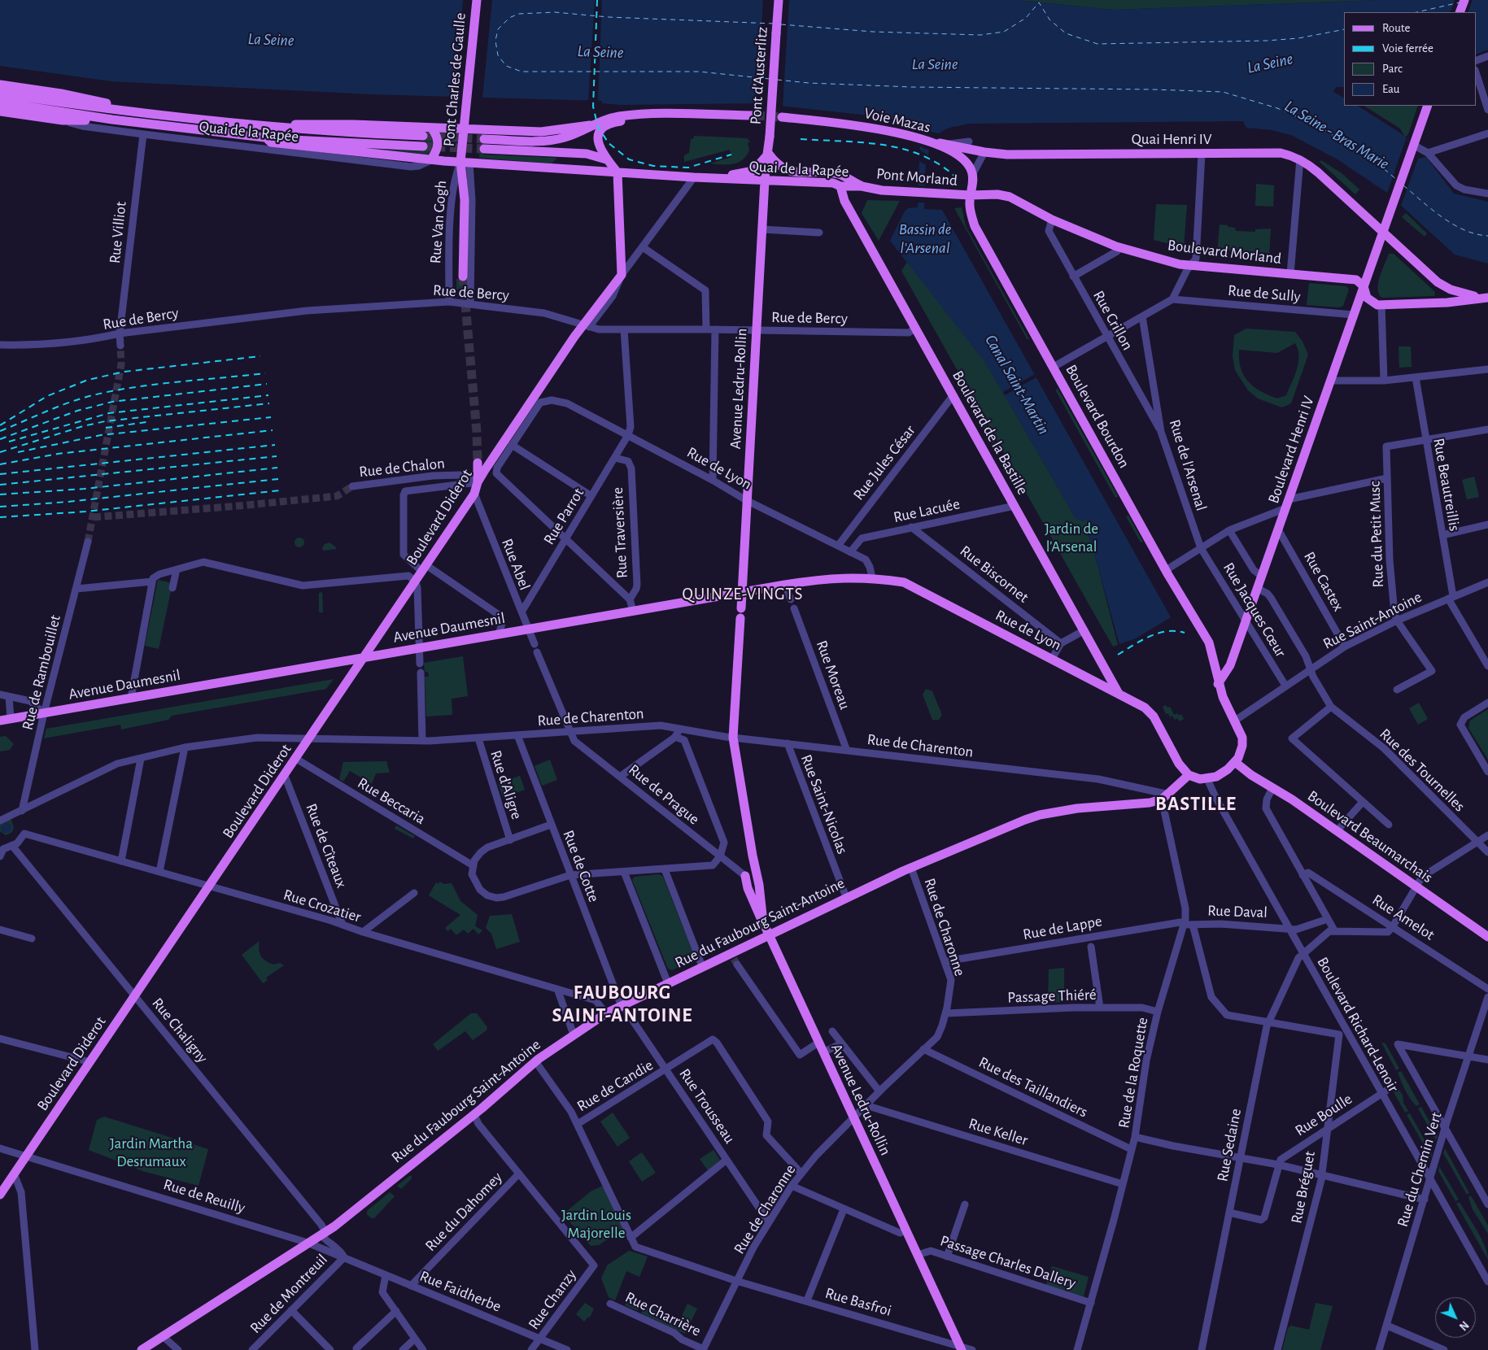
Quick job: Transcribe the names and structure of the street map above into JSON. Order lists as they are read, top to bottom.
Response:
{
  "streets": {
    "main road": [
      "Pont d'Austerlitz",
      "Pont Charles de Gaulle",
      "Voie Mazas",
      "Quai de la Rapée",
      "Quai Henri IV",
      "Pont Morland",
      "Rue Van Gogh",
      "Boulevard Morland",
      "Avenue Ledru-Rollin",
      "Boulevard Bourdon",
      "Boulevard de la Bastille",
      "Boulevard Henri IV",
      "Rue de Lyon",
      "Boulevard Diderot",
      "Avenue Daumesnil",
      "Boulevard Beaumarchais",
      "Rue du Faubourg Saint-Antoine"
    ],
    "street": [
      "Rue Villiot",
      "Rue de Bercy",
      "Rue de Sully",
      "Rue Crillon",
      "Rue Jules César",
      "Rue de l'Arsenal",
      "Rue de Chalon",
      "Rue Beautreillis",
      "Rue Lacuée",
      "Rue Parrot",
      "Rue Traversière",
      "Rue du Petit Musc",
      "Rue Abel",
      "Rue Biscornet",
      "Rue Castex",
      "Rue Jacques Cœur",
      "Rue Saint-Antoine",
      "Rue de Rambouillet",
      "Rue Moreau",
      "Rue de Charenton",
      "Rue des Tournelles",
      "Rue d'Aligre",
      "Rue de Prague",
      "Rue Beccaria",
      "Rue Saint-Nicolas",
      "Rue de Cîteaux",
      "Rue de Cotte",
      "Rue Crozatier",
      "Rue Daval",
      "Rue Amelot",
      "Rue de Charonne",
      "Rue de Lappe",
      "Passage Thiéré",
      "Boulevard Richard-Lenoir",
      "Rue Chaligny",
      "Rue de la Roquette",
      "Rue de Candie",
      "Rue des Taillandiers",
      "Rue Trousseau",
      "Rue Boulle",
      "Rue Keller",
      "Rue Sedaine",
      "Rue du Chemin Vert",
      "Rue Bréguet",
      "Rue de Reuilly",
      "Rue du Dahomey",
      "Passage Charles Dallery",
      "Rue Faidherbe",
      "Rue de Montreuil",
      "Rue Chanzy",
      "Rue Basfroi",
      "Rue Charrière"
    ]
  },
  "crossings": [
    ["Pont d'Austerlitz", "Quai de la Rapée"],
    ["Pont d'Austerlitz", "Avenue Ledru-Rollin"],
    ["Pont Charles de Gaulle", "Quai de la Rapée"],
    ["Pont Charles de Gaulle", "Rue Van Gogh"],
    ["Voie Mazas", "Quai Henri IV"],
    ["Quai de la Rapée", "Pont Morland"],
    ["Quai de la Rapée", "Rue Van Gogh"],
    ["Quai de la Rapée", "Rue Villiot"],
    ["Quai de la Rapée", "Avenue Ledru-Rollin"],
    ["Quai de la Rapée", "Boulevard de la Bastille"],
    ["Quai de la Rapée", "Boulevard Diderot"],
    ["Quai Henri IV", "Boulevard Henri IV"],
    ["Pont Morland", "Boulevard Morland"],
    ["Pont Morland", "Boulevard Bourdon"],
    ["Rue Van Gogh", "Rue de Bercy"],
    ["Rue Villiot", "Rue de Bercy"],
    ["Boulevard Morland", "Rue Crillon"],
    ["Boulevard Morland", "Boulevard Bourdon"],
    ["Boulevard Morland", "Boulevard Henri IV"],
    ["Rue de Bercy", "Avenue Ledru-Rollin"],
    ["Rue de Bercy", "Boulevard de la Bastille"],
    ["Rue de Bercy", "Boulevard Diderot"],
    ["Rue de Sully", "Boulevard Henri IV"],
    ["Rue Crillon", "Rue de l'Arsenal"],
    ["Avenue Ledru-Rollin", "Rue de Lyon"],
    ["Avenue Ledru-Rollin", "Avenue Daumesnil"],
    ["Avenue Ledru-Rollin", "Rue de Charenton"],
    ["Avenue Ledru-Rollin", "Rue de Prague"],
    ["Avenue Ledru-Rollin", "Rue du Faubourg Saint-Antoine"],
    ["Avenue Ledru-Rollin", "Rue de Charonne"],
    ["Avenue Ledru-Rollin", "Passage Charles Dallery"],
    ["Avenue Ledru-Rollin", "Rue Basfroi"],
    ["Boulevard Bourdon", "Boulevard Henri IV"],
    ["Boulevard Bourdon", "Rue Saint-Antoine"],
    ["Boulevard Bourdon", "Boulevard Beaumarchais"],
    ["Boulevard de la Bastille", "Rue Jules César"],
    ["Boulevard de la Bastille", "Rue de Lyon"],
    ["Boulevard de la Bastille", "Rue Lacuée"],
    ["Boulevard Henri IV", "Rue Castex"],
    ["Boulevard Henri IV", "Rue Jacques Cœur"],
    ["Boulevard Henri IV", "Rue des Tournelles"],
    ["Rue Jules César", "Rue de Lyon"],
    ["Rue de l'Arsenal", "Rue Jacques Cœur"],
    ["Rue de Chalon", "Boulevard Diderot"],
    ["Rue de Lyon", "Rue Lacuée"],
    ["Rue de Lyon", "Rue Parrot"],
    ["Rue de Lyon", "Boulevard Diderot"],
    ["Rue de Lyon", "Avenue Daumesnil"],
    ["Rue Beautreillis", "Rue du Petit Musc"],
    ["Rue Beautreillis", "Rue Saint-Antoine"],
    ["Rue Lacuée", "Rue Biscornet"],
    ["Rue Parrot", "Boulevard Diderot"],
    ["Rue Parrot", "Rue Traversière"],
    ["Rue Parrot", "Rue Abel"],
    ["Boulevard Diderot", "Rue Abel"],
    ["Boulevard Diderot", "Avenue Daumesnil"],
    ["Boulevard Diderot", "Rue de Charenton"],
    ["Boulevard Diderot", "Rue Beccaria"],
    ["Boulevard Diderot", "Rue de Cîteaux"],
    ["Boulevard Diderot", "Rue Crozatier"],
    ["Boulevard Diderot", "Rue Chaligny"],
    ["Boulevard Diderot", "Rue de Reuilly"],
    ["Rue du Petit Musc", "Rue Saint-Antoine"],
    ["Rue Abel", "Avenue Daumesnil"],
    ["Rue Castex", "Rue Saint-Antoine"],
    ["Rue Jacques Cœur", "Rue Saint-Antoine"],
    ["Rue Saint-Antoine", "Rue des Tournelles"],
    ["Avenue Daumesnil", "Rue de Rambouillet"],
    ["Rue de Rambouillet", "Rue de Charenton"],
    ["Rue Moreau", "Rue de Charenton"],
    ["Rue de Charenton", "Rue d'Aligre"],
    ["Rue de Charenton", "Rue de Prague"],
    ["Rue de Charenton", "Rue Saint-Nicolas"],
    ["Rue de Charenton", "Rue de Cotte"],
    ["Rue de Charenton", "Rue du Faubourg Saint-Antoine"],
    ["Rue de Charenton", "Rue de la Roquette"],
    ["Rue Saint-Nicolas", "Rue du Faubourg Saint-Antoine"],
    ["Rue de Cîteaux", "Rue Crozatier"],
    ["Rue de Cotte", "Rue du Faubourg Saint-Antoine"],
    ["Rue de Cotte", "Rue Trousseau"],
    ["Rue Crozatier", "Rue du Faubourg Saint-Antoine"],
    ["Rue Crozatier", "Rue Chaligny"],
    ["Rue Daval", "Rue de Lappe"],
    ["Rue Daval", "Boulevard Richard-Lenoir"],
    ["Rue Daval", "Rue de la Roquette"],
    ["Rue du Faubourg Saint-Antoine", "Rue de Charonne"],
    ["Rue du Faubourg Saint-Antoine", "Rue Chaligny"],
    ["Rue du Faubourg Saint-Antoine", "Rue de la Roquette"],
    ["Rue du Faubourg Saint-Antoine", "Rue Trousseau"],
    ["Rue du Faubourg Saint-Antoine", "Rue de Reuilly"],
    ["Rue du Faubourg Saint-Antoine", "Rue Faidherbe"],
    ["Rue de Charonne", "Rue de Lappe"],
    ["Rue de Charonne", "Passage Thiéré"],
    ["Rue de Charonne", "Rue de Candie"],
    ["Rue de Charonne", "Rue des Taillandiers"],
    ["Rue de Charonne", "Rue Trousseau"],
    ["Rue de Charonne", "Rue Keller"],
    ["Rue de Charonne", "Rue Basfroi"],
    ["Rue de Charonne", "Rue Charrière"],
    ["Rue de Lappe", "Rue de la Roquette"],
    ["Passage Thiéré", "Rue de la Roquette"],
    ["Boulevard Richard-Lenoir", "Rue Boulle"],
    ["Boulevard Richard-Lenoir", "Rue Sedaine"],
    ["Boulevard Richard-Lenoir", "Rue du Chemin Vert"],
    ["Boulevard Richard-Lenoir", "Rue Bréguet"],
    ["Rue Chaligny", "Rue Faidherbe"],
    ["Rue de la Roquette", "Rue des Taillandiers"],
    ["Rue de la Roquette", "Rue Keller"],
    ["Rue de la Roquette", "Passage Charles Dallery"],
    ["Rue de Candie", "Rue Trousseau"],
    ["Rue Boulle", "Rue Bréguet"],
    ["Rue de Reuilly", "Rue Faidherbe"],
    ["Rue du Dahomey", "Rue Faidherbe"],
    ["Rue du Dahomey", "Rue Chanzy"],
    ["Rue Faidherbe", "Rue de Montreuil"],
    ["Rue Faidherbe", "Rue Chanzy"]
  ],
  "districts": ["QUINZE-VINGTS", "BASTILLE", "FAUBOURG SAINT-ANTOINE"],
  "water": [
    "La Seine",
    "La Seine - Bras Marie",
    "Bassin de l'Arsenal",
    "Canal Saint-Martin"
  ],
  "parks": ["Jardin de l'Arsenal", "Jardin Martha Desrumaux", "Jardin Louis Majorelle"],
  "legend": [
    "Route",
    "Voie ferrée",
    "Parc",
    "Eau"
  ],
  "north": "bottom right"
}
